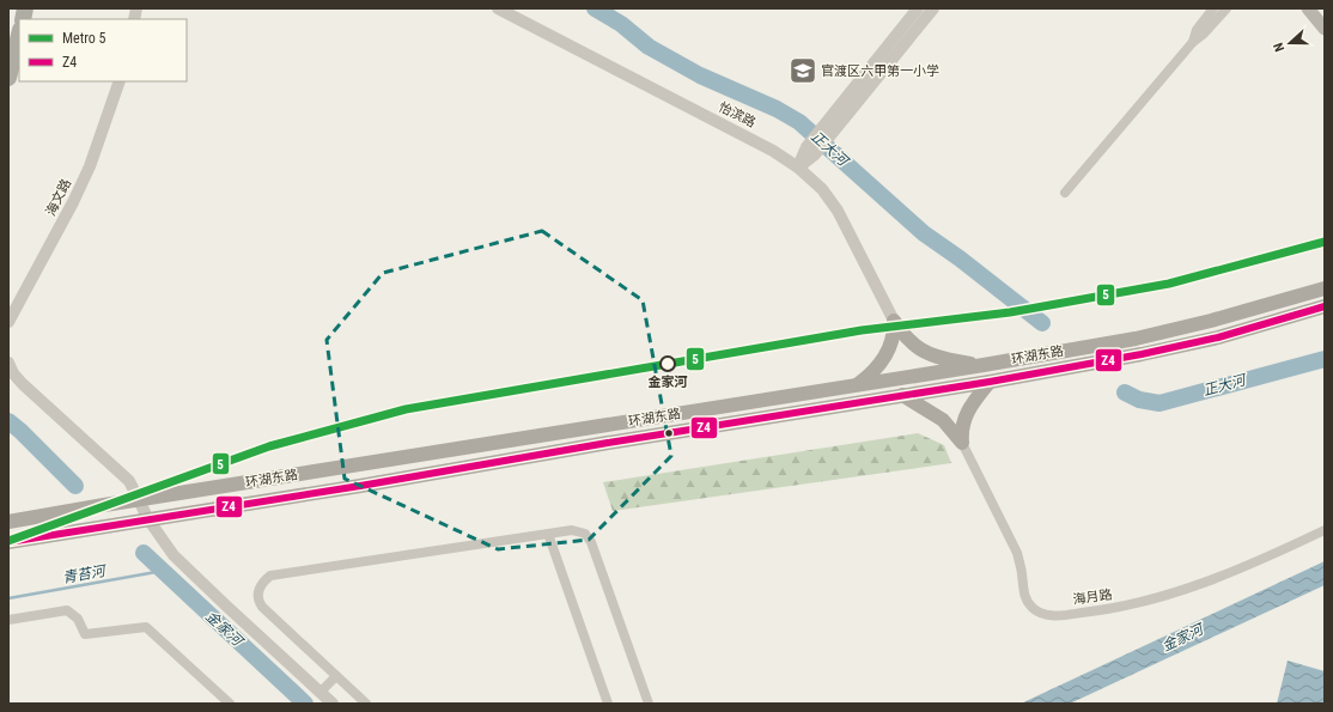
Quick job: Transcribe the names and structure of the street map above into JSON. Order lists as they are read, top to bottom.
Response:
{
  "streets": {
    "main road": ["环湖东路"],
    "street": ["怡滨路", "海文路", "海月路"]
  },
  "water": ["正大河", "青苔河", "金家河"],
  "places": {
    "school or university": ["官渡区六甲第一小学"],
    "other": ["金家河"]
  },
  "lines": ["metro line 5", "transit line Z4"],
  "legend": ["Metro 5", "Z4"],
  "north": "left"
}
